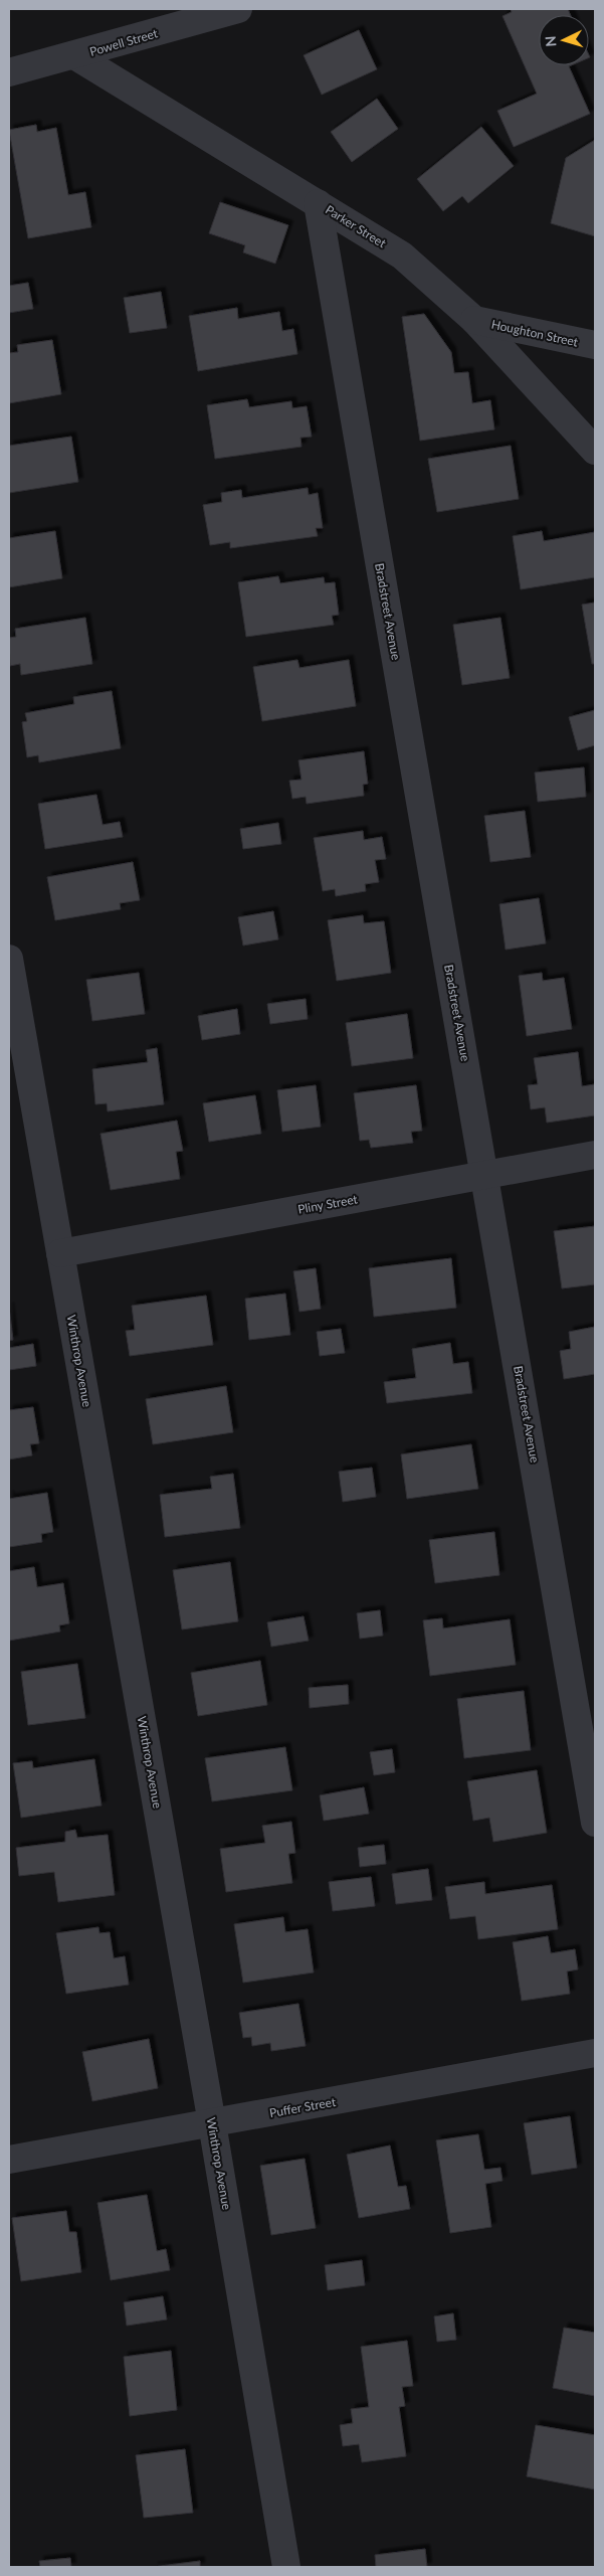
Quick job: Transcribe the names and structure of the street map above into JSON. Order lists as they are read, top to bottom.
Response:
{
  "streets": {
    "street": [
      "Powell Street",
      "Parker Street",
      "Houghton Street",
      "Bradstreet Avenue",
      "Pliny Street",
      "Winthrop Avenue",
      "Puffer Street"
    ]
  },
  "crossings": [
    ["Powell Street", "Parker Street"],
    ["Parker Street", "Houghton Street"],
    ["Parker Street", "Bradstreet Avenue"],
    ["Bradstreet Avenue", "Pliny Street"],
    ["Pliny Street", "Winthrop Avenue"],
    ["Winthrop Avenue", "Puffer Street"]
  ],
  "north": "left"
}
